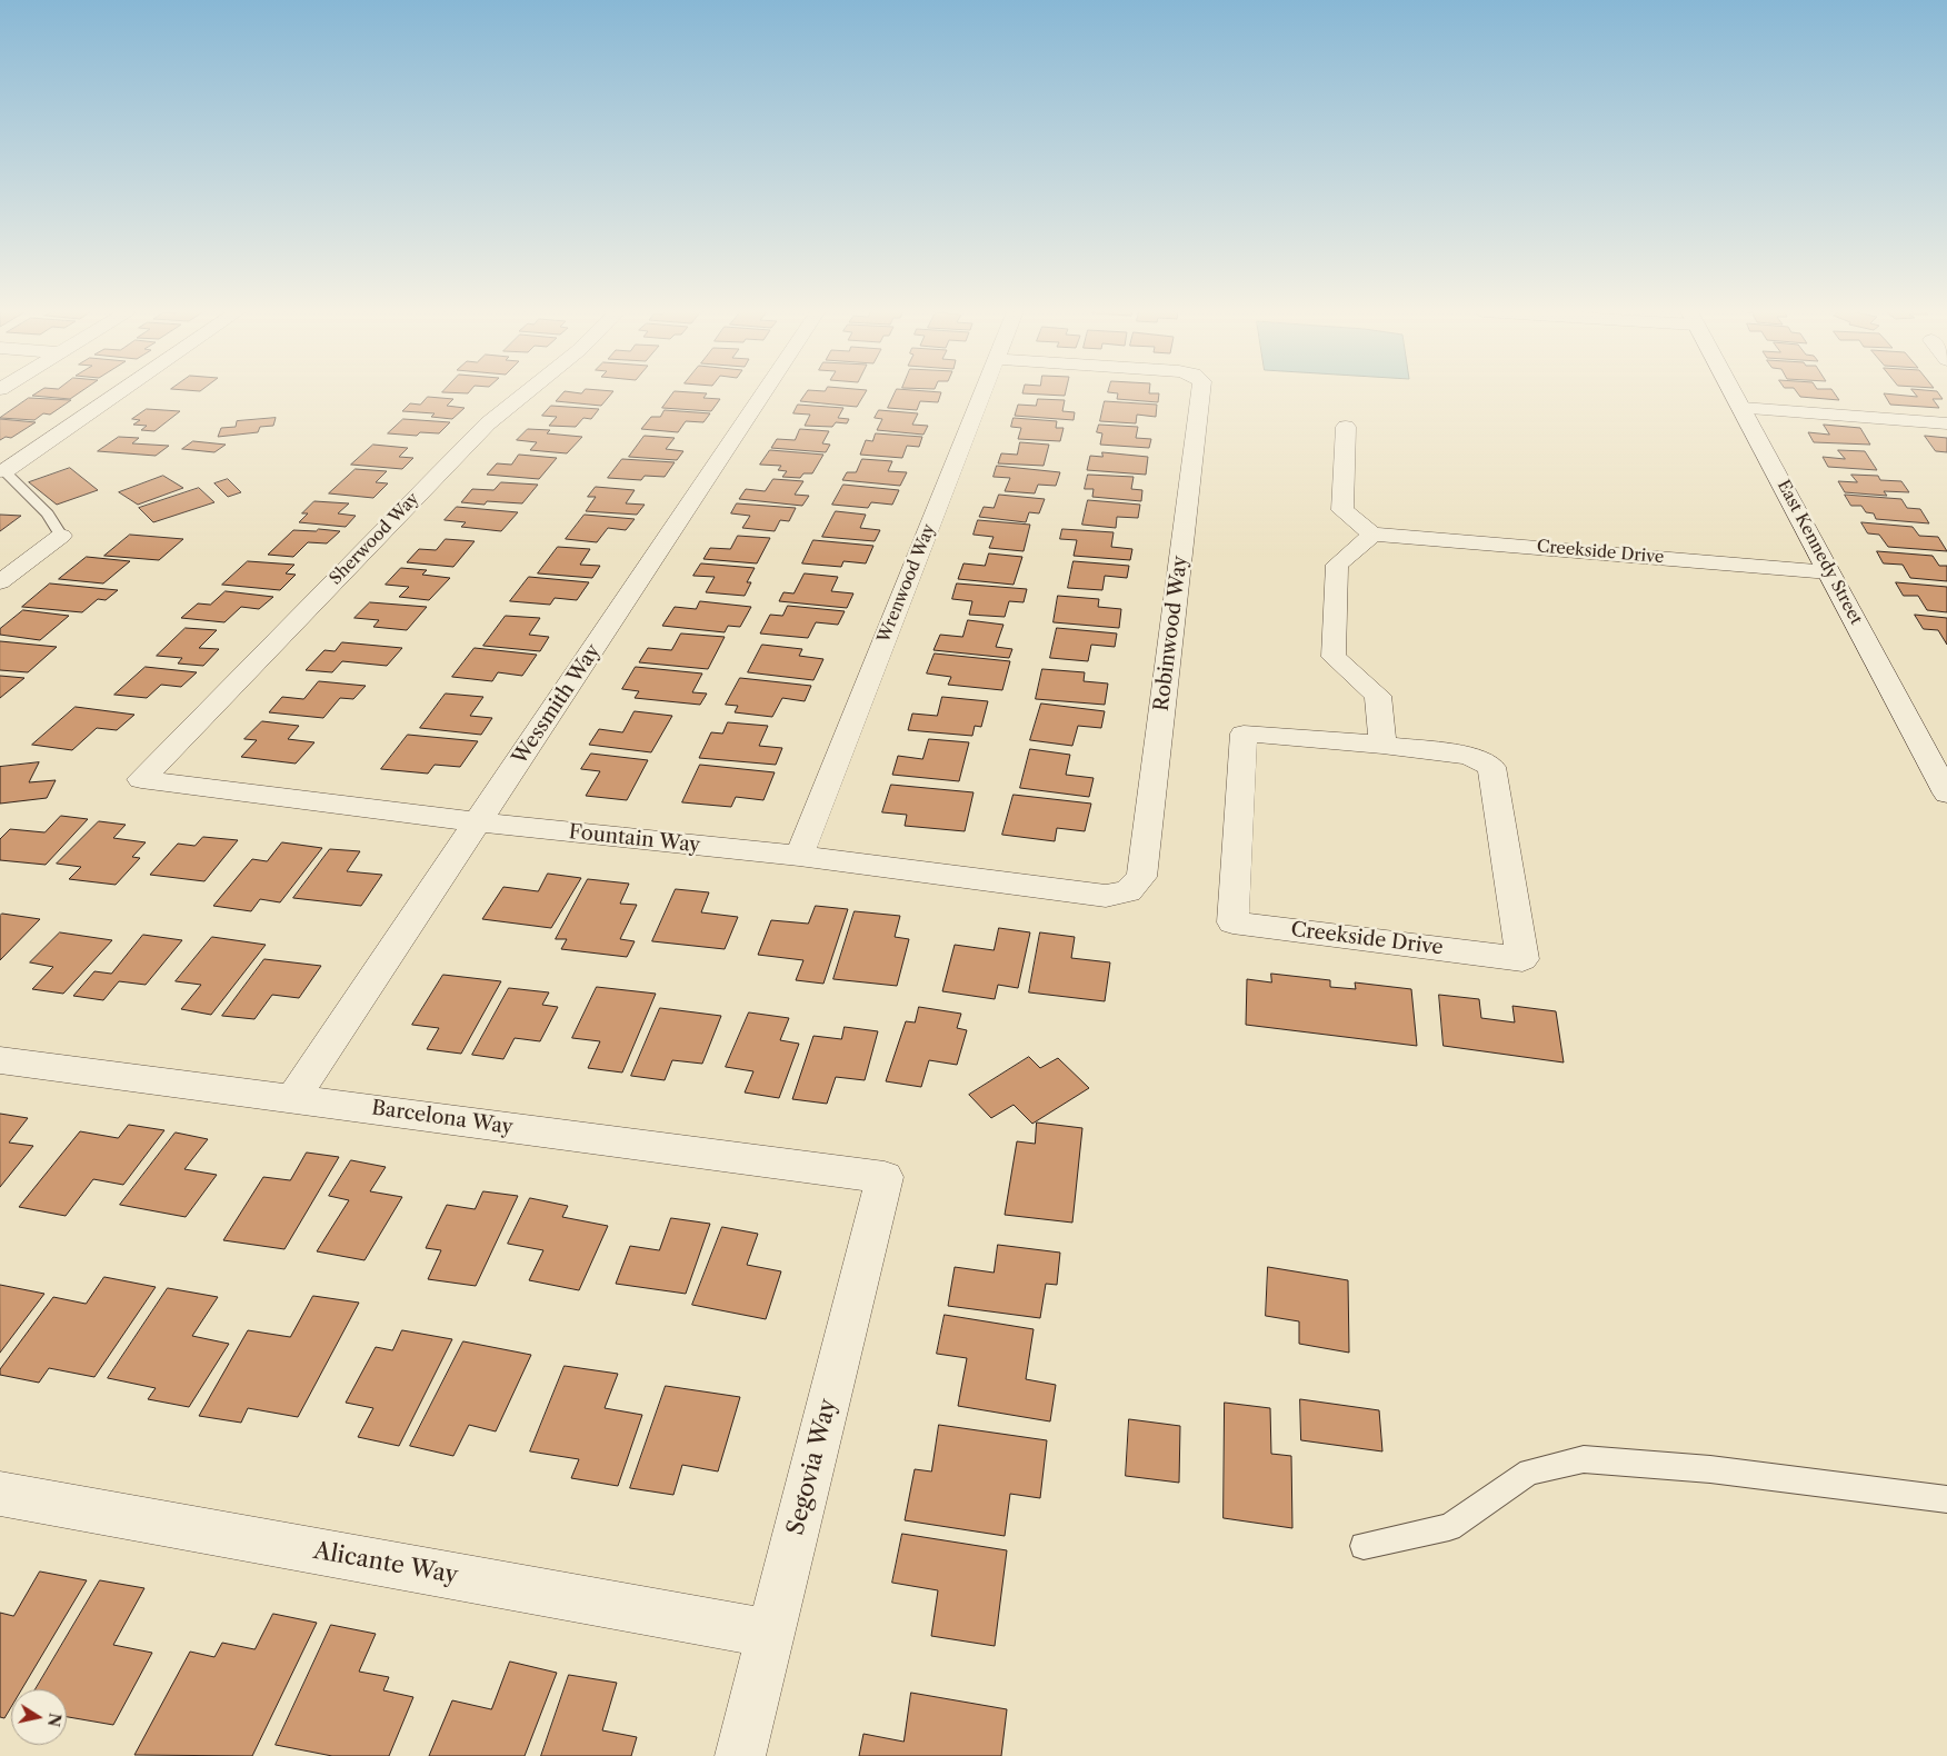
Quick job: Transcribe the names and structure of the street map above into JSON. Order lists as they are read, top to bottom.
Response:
{
  "streets": {
    "street": [
      "Sherwood Way",
      "Creekside Drive",
      "East Kennedy Street",
      "Wrenwood Way",
      "Robinwood Way",
      "Wessmith Way",
      "Fountain Way",
      "Barcelona Way",
      "Segovia Way",
      "Alicante Way"
    ]
  },
  "crossings": [
    ["Sherwood Way", "Fountain Way"],
    ["Creekside Drive", "East Kennedy Street"],
    ["Wrenwood Way", "Fountain Way"],
    ["Robinwood Way", "Fountain Way"],
    ["Wessmith Way", "Fountain Way"],
    ["Wessmith Way", "Barcelona Way"],
    ["Barcelona Way", "Segovia Way"],
    ["Segovia Way", "Alicante Way"]
  ],
  "north": "right"
}
